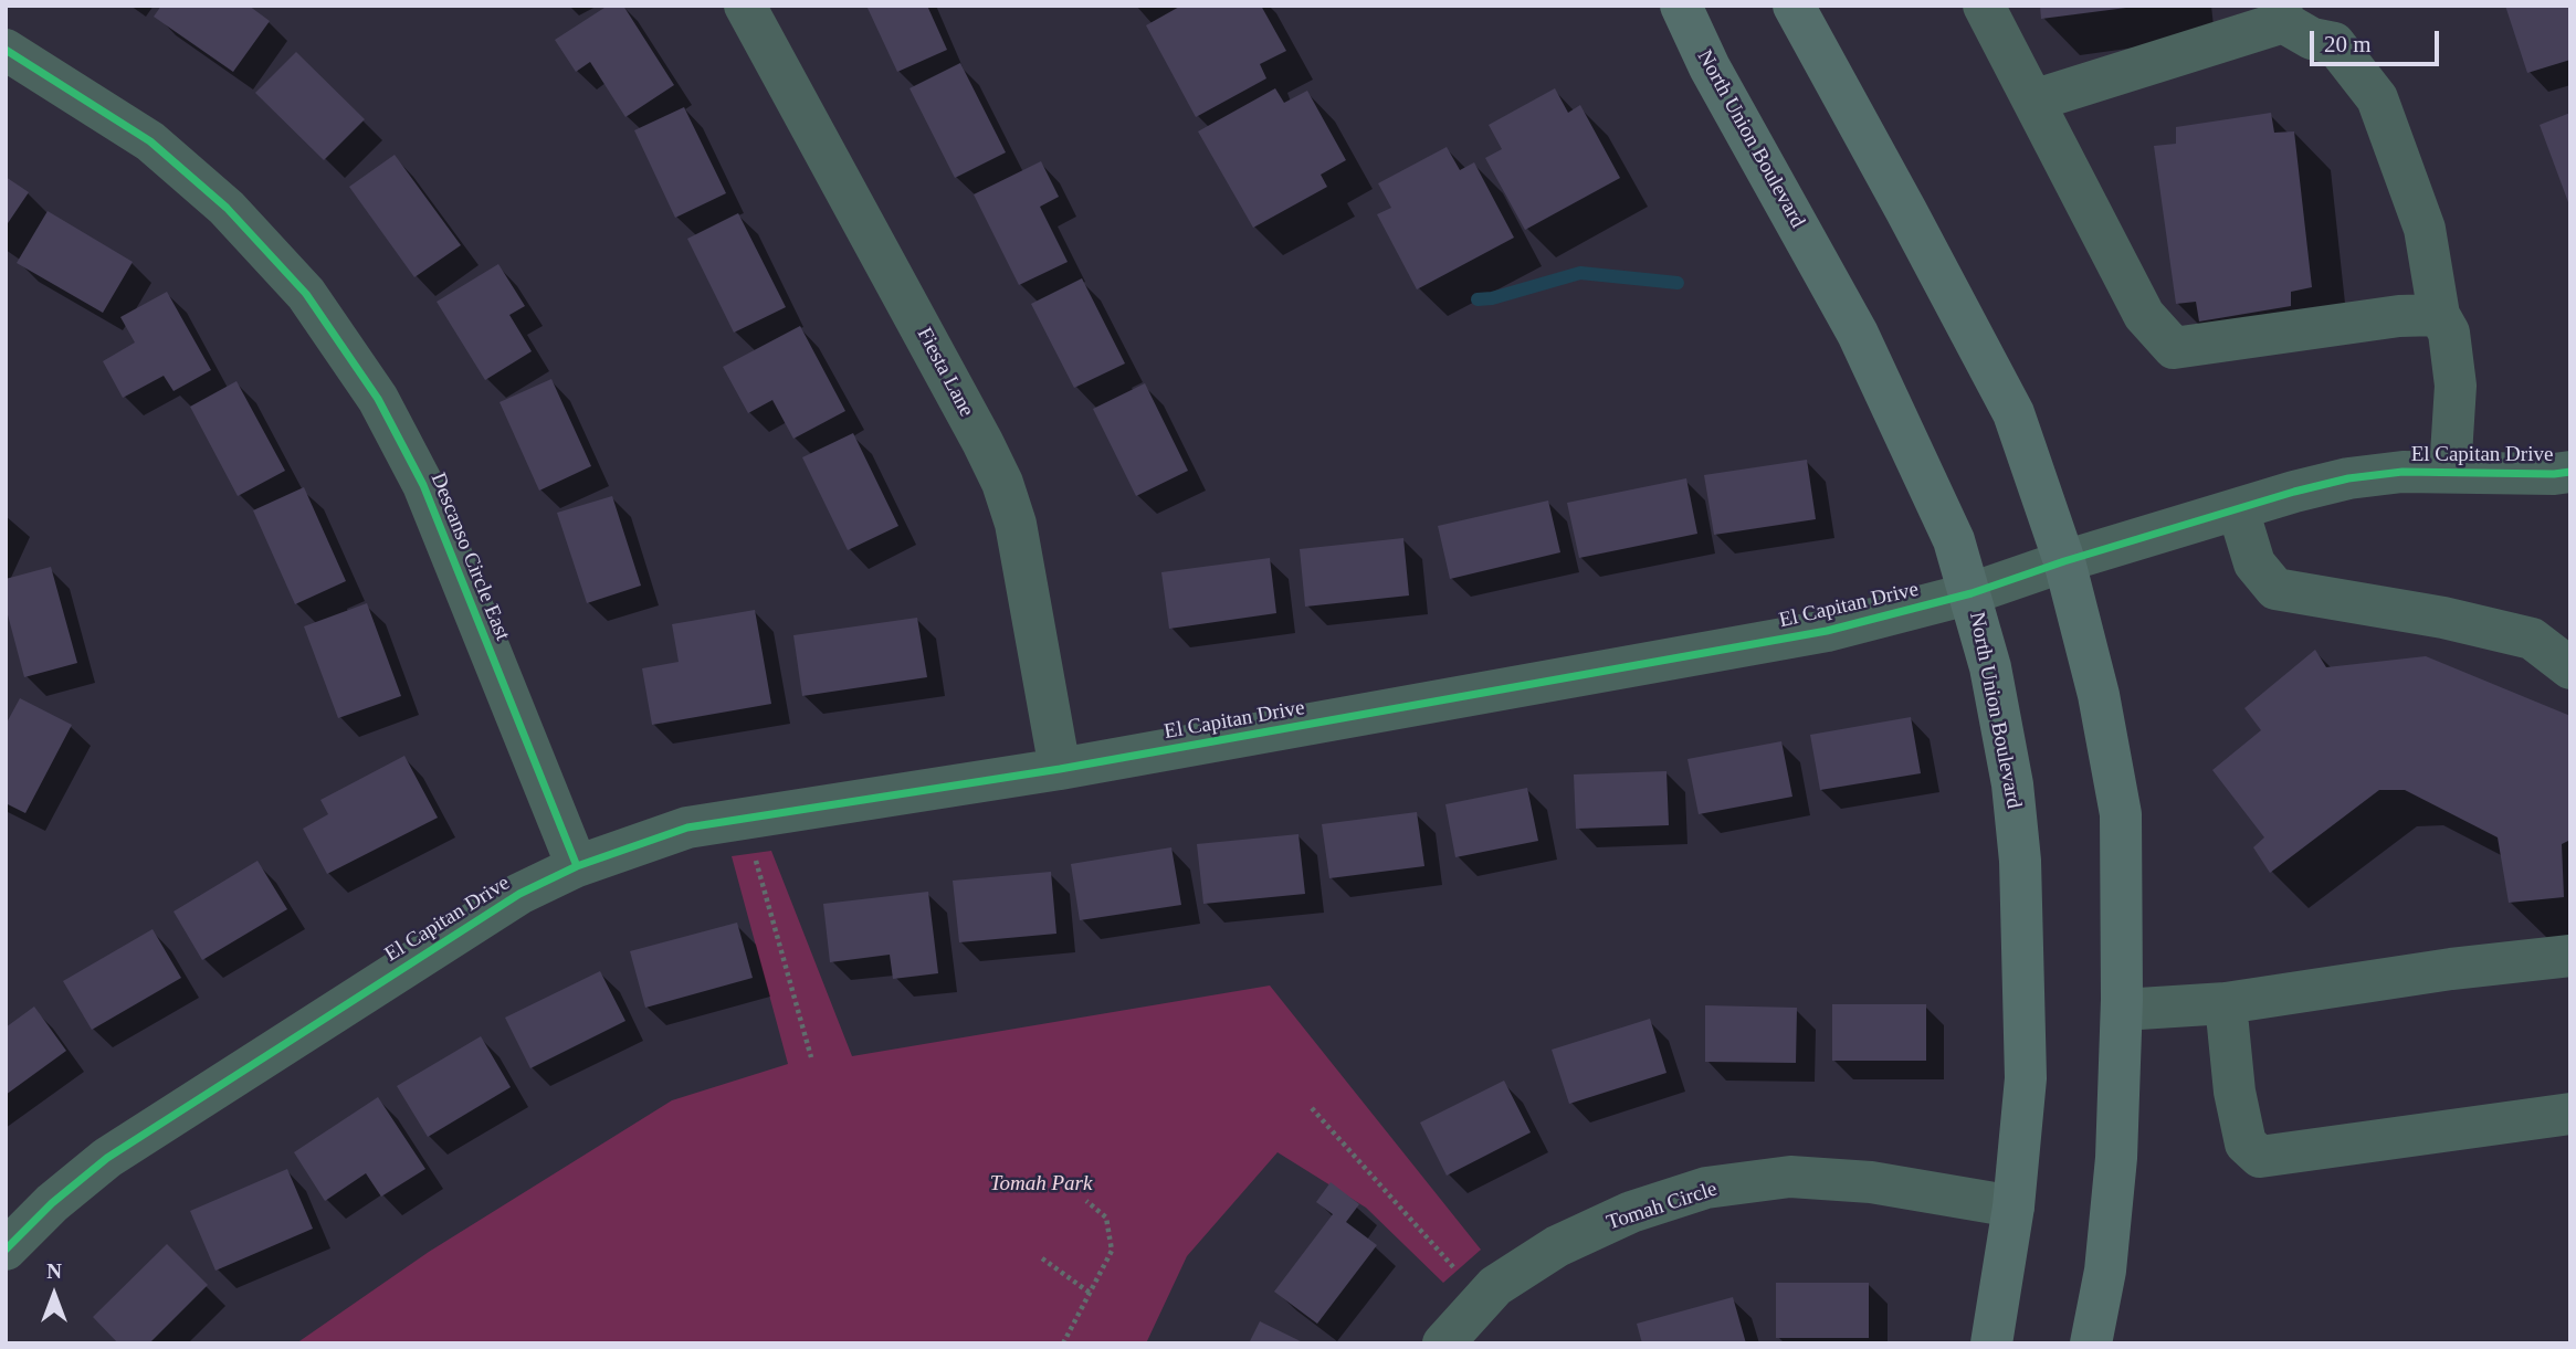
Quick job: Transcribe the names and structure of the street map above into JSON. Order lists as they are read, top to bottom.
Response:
{
  "streets": {
    "main road": ["North Union Boulevard"],
    "street": [
      "Fiesta Lane",
      "El Capitan Drive",
      "Descanso Circle East",
      "Tomah Circle"
    ]
  },
  "crossings": [
    ["North Union Boulevard", "El Capitan Drive"],
    ["North Union Boulevard", "Tomah Circle"],
    ["Fiesta Lane", "El Capitan Drive"],
    ["El Capitan Drive", "Descanso Circle East"]
  ],
  "parks": ["Tomah Park"],
  "scale_bar": "20 m",
  "north": "top"
}
